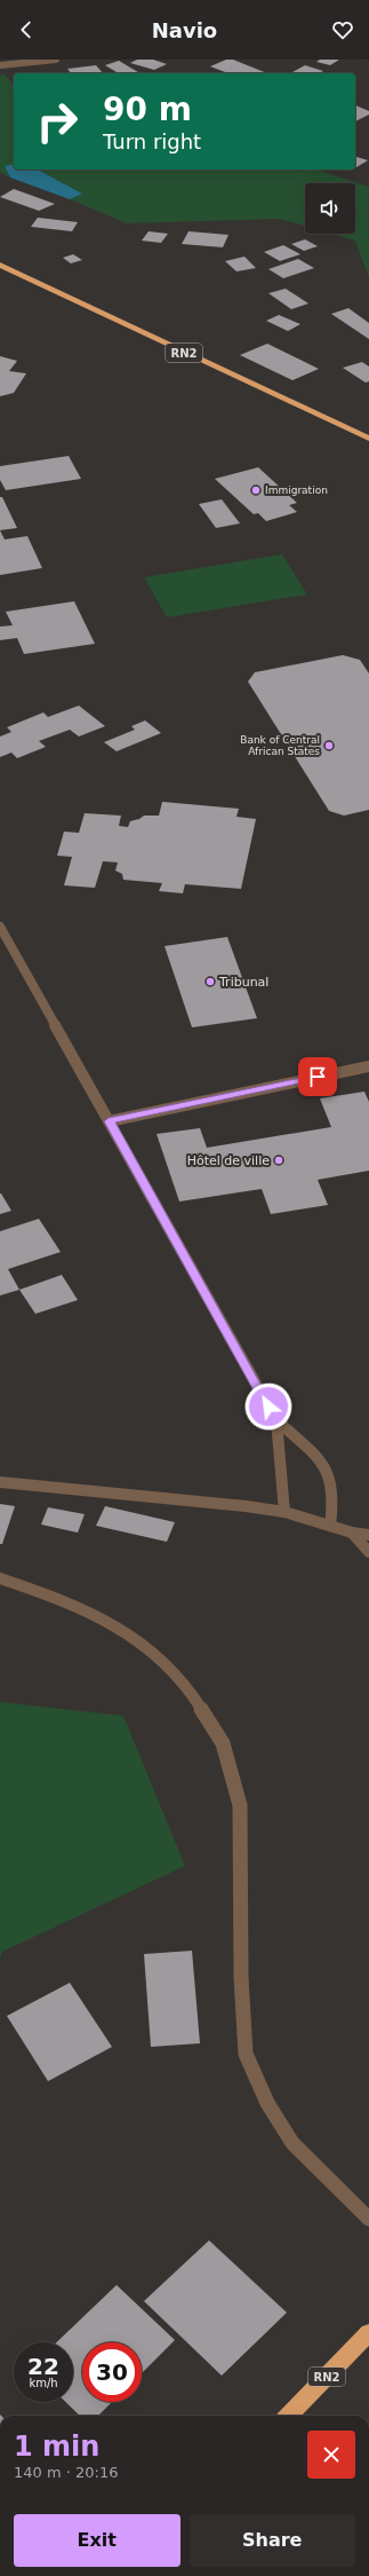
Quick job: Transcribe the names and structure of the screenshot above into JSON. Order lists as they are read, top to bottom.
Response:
{
  "streets": {
    "highway": ["RN2"]
  },
  "places": [
    "Immigration",
    "Bank of Central African States",
    "Tribunal",
    "Hôtel de ville"
  ],
  "page": {
    "header": "Navio",
    "turn": ["90 m", "Turn right"],
    "speed": "22 km/h",
    "limit": "30",
    "heading": ["1 min", "140 m · 20:16"],
    "buttons": ["Exit", "Share"]
  }
}
